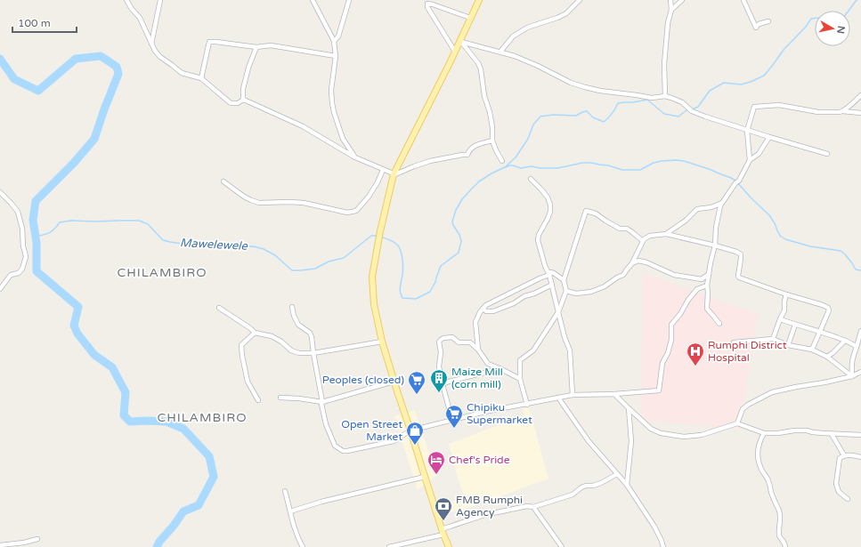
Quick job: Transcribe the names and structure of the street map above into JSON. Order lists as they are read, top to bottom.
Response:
{
  "districts": ["CHILAMBIRO", "CHILAMBIRO"],
  "water": ["Mawelewele"],
  "places": {
    "hospital": ["Rumphi District Hospital"],
    "building": ["Maize Mill (corn mill)"],
    "supermarket": ["Peoples (closed)", "Chipiku Supermarket"],
    "shop": ["Open Street Market"],
    "hotel": ["Chef's Pride"],
    "bank": ["FMB Rumphi Agency"]
  },
  "scale_bar": "100 m",
  "north": "right"
}
